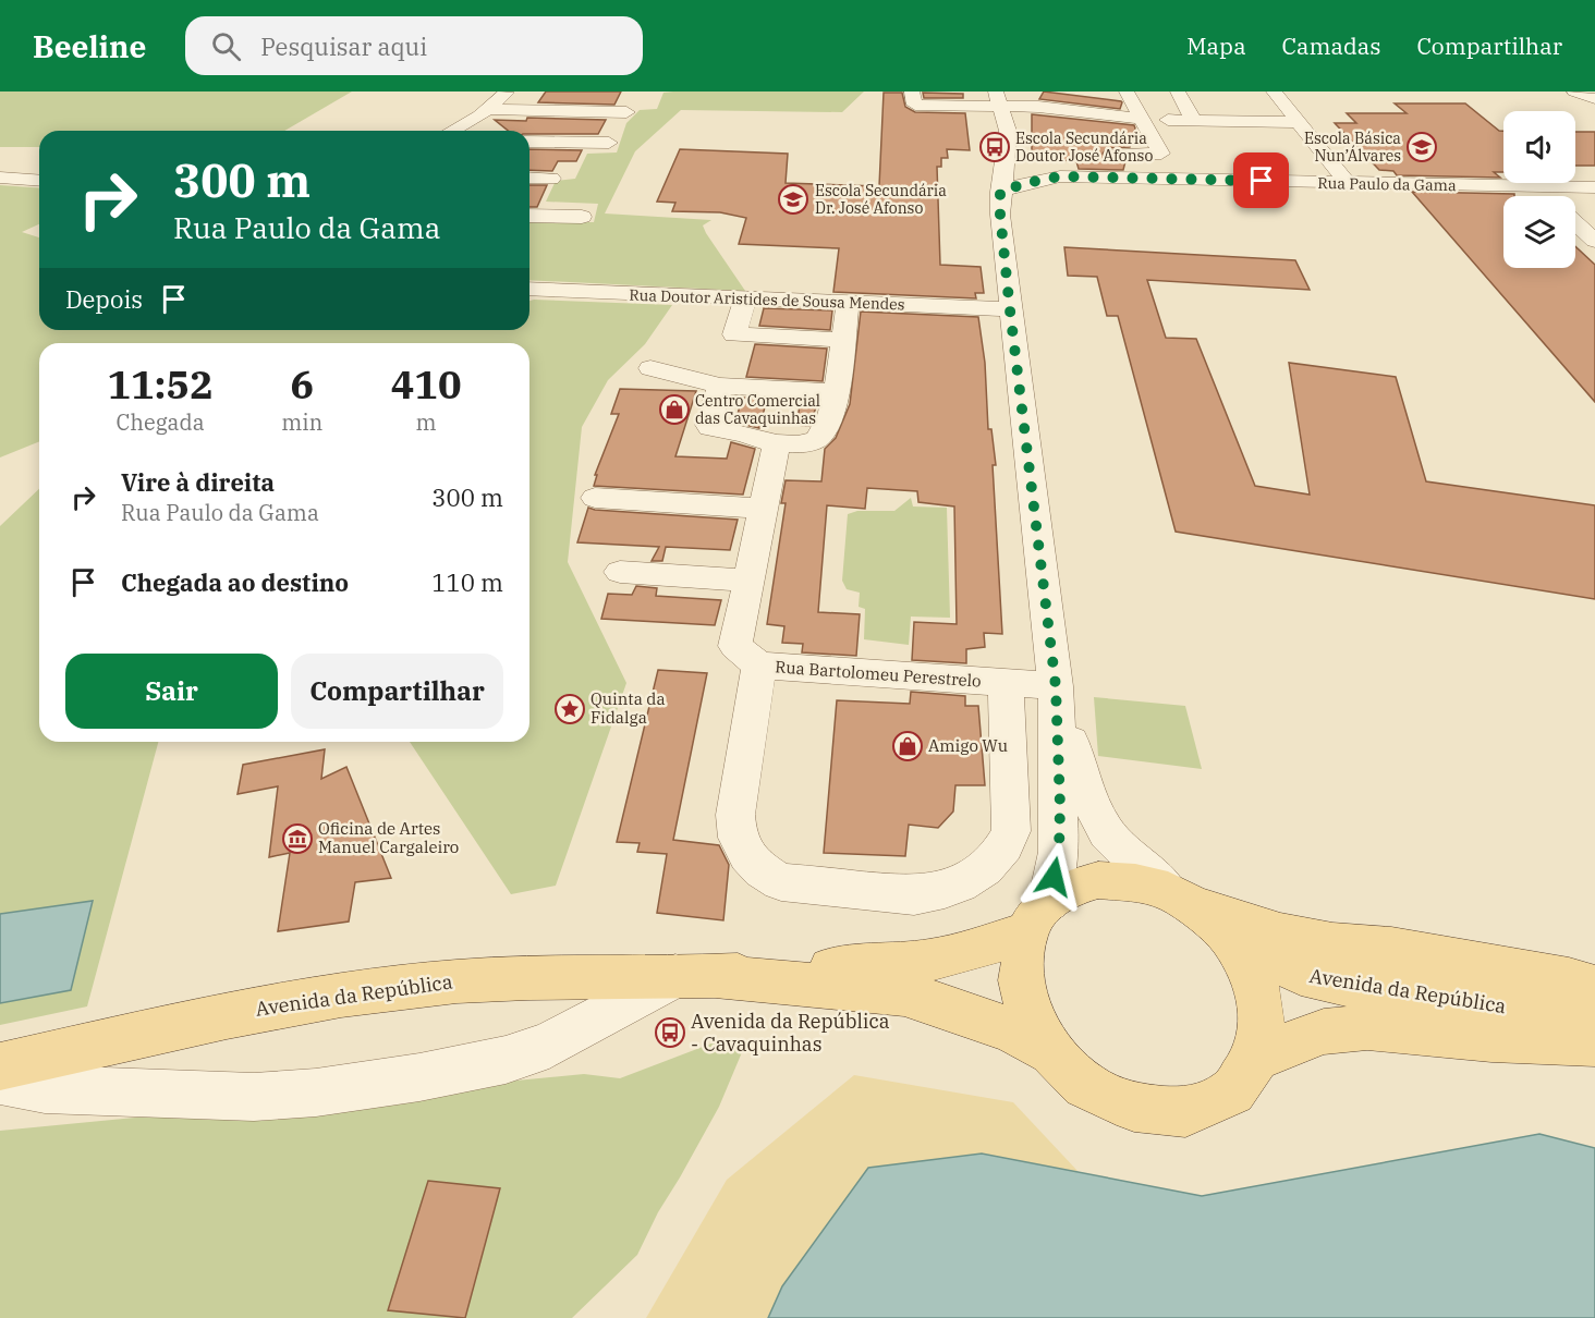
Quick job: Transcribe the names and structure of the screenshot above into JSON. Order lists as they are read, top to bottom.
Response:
{
  "streets": {
    "main road": ["Avenida da República"],
    "street": ["Rua Paulo da Gama", "Rua Doutor Aristides de Sousa Mendes", "Rua Bartolomeu Perestrelo"]
  },
  "places": {
    "bus stop": ["Escola Secundária Doutor José Afonso", "Avenida da República - Cavaquinhas"],
    "school or university": ["Escola Básica Nun’Álvares", "Escola Secundária Dr. José Afonso"],
    "shop": ["Centro Comercial das Cavaquinhas", "Amigo Wu"],
    "place": ["Quinta da Fidalga"],
    "museum": ["Oficina de Artes Manuel Cargaleiro"]
  },
  "page": {
    "header": "Beeline",
    "search": "Pesquisar aqui",
    "nav": ["Mapa", "Camadas", "Compartilhar"],
    "turn": ["300 m", "Rua Paulo da Gama"],
    "then": "Depois",
    "eta": [
      "11:52",
      "Chegada",
      "6",
      "min",
      "410",
      "m"
    ],
    "list": [
      {
        "name": "Vire à direita",
        "note": "Rua Paulo da Gama",
        "value": "300 m"
      },
      {
        "name": "Chegada ao destino",
        "value": "110 m"
      }
    ],
    "buttons": ["Sair", "Compartilhar"]
  }
}
